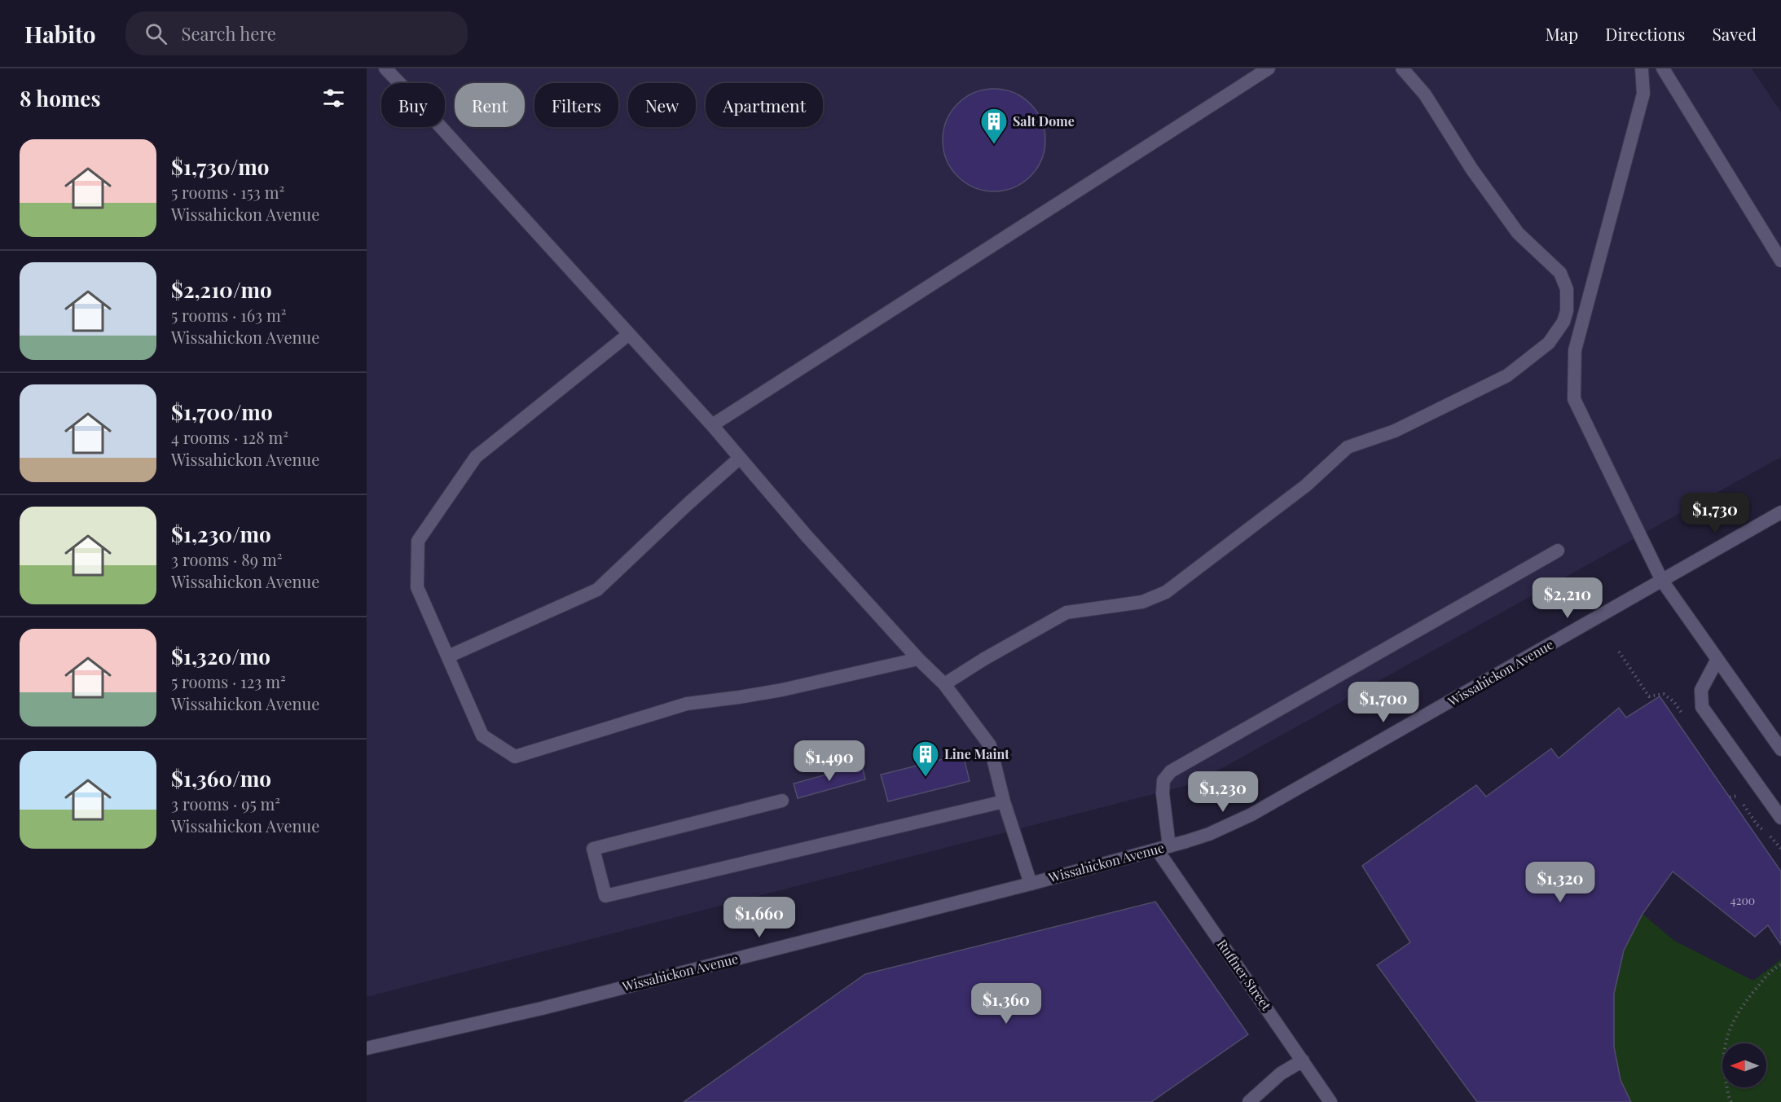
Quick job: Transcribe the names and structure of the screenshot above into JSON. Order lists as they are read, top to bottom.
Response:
{
  "streets": {
    "street": ["Wissahickon Avenue", "Ruffner Street"]
  },
  "crossings": [
    ["Wissahickon Avenue", "Ruffner Street"]
  ],
  "places": {
    "building": ["Salt Dome", "Line Maint"]
  },
  "house_numbers": ["4200"],
  "north": "left",
  "page": {
    "header": "Habito",
    "search": "Search here",
    "nav": ["Map", "Directions", "Saved"],
    "heading": "8 homes",
    "chip": [
      "Buy",
      "Rent",
      "Filters",
      "New",
      "Apartment"
    ],
    "list": [
      {
        "name": "$1,730/mo",
        "note": "5 rooms · 153 m² · Wissahickon Avenue"
      },
      {
        "name": "$2,210/mo",
        "note": "5 rooms · 163 m² · Wissahickon Avenue"
      },
      {
        "name": "$1,700/mo",
        "note": "4 rooms · 128 m² · Wissahickon Avenue"
      },
      {
        "name": "$1,230/mo",
        "note": "3 rooms · 89 m² · Wissahickon Avenue"
      },
      {
        "name": "$1,320/mo",
        "note": "5 rooms · 123 m² · Wissahickon Avenue"
      },
      {
        "name": "$1,360/mo",
        "note": "3 rooms · 95 m² · Wissahickon Avenue"
      }
    ],
    "price": [
      "$1,730",
      "$2,210",
      "$1,700",
      "$1,490",
      "$1,230",
      "$1,320",
      "$1,660",
      "$1,360"
    ]
  }
}
